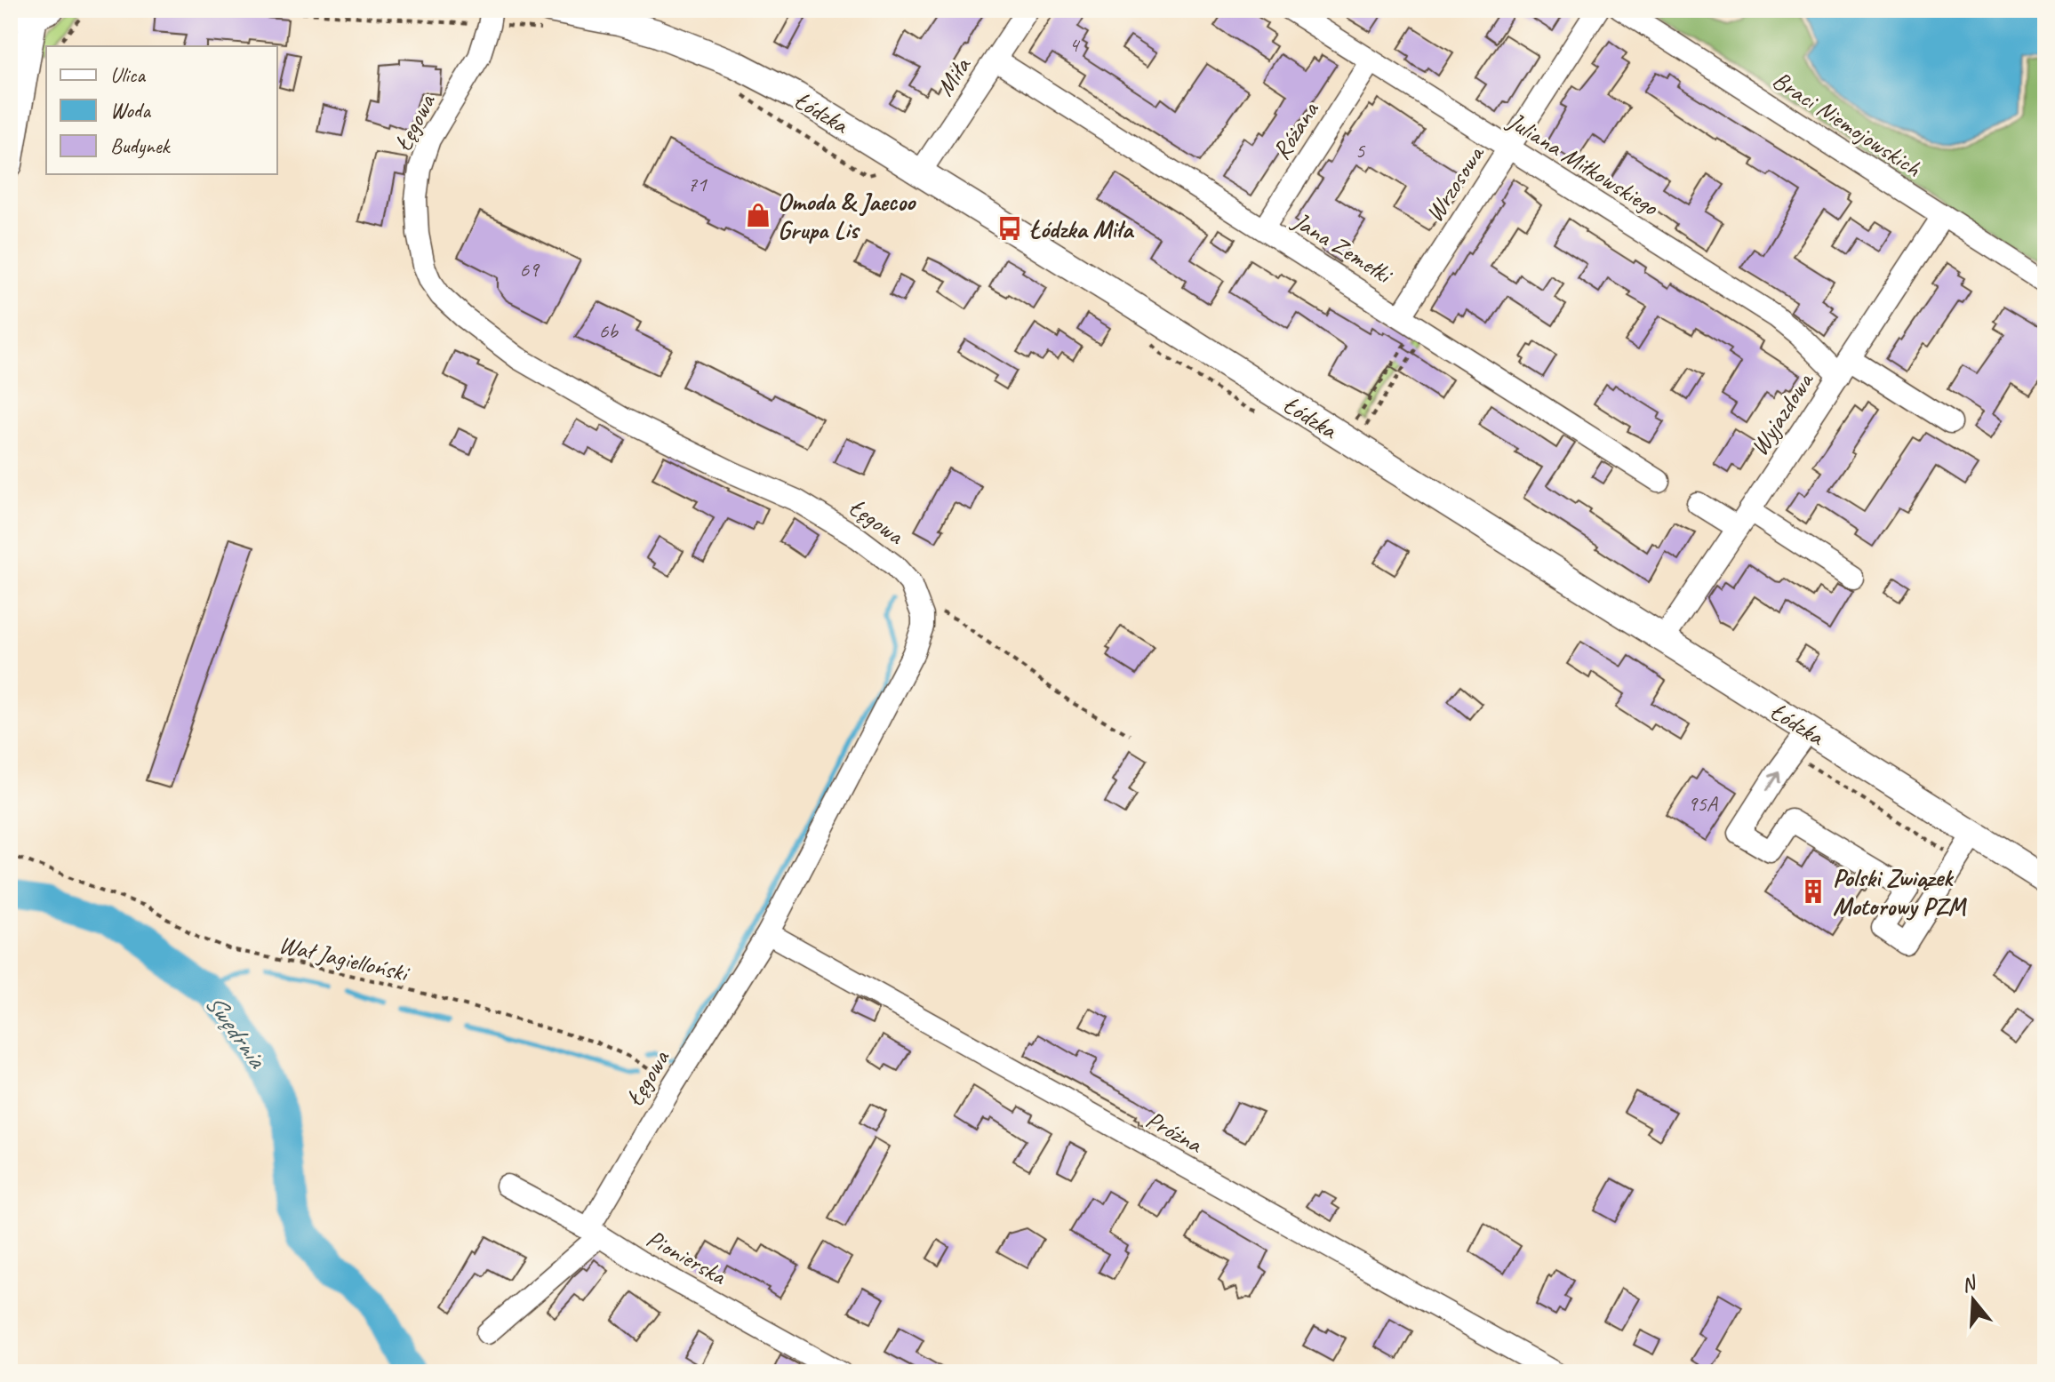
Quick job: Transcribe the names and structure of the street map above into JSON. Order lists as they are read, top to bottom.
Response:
{
  "streets": {
    "main road": ["Łódzka"],
    "street": [
      "Miła",
      "Łęgowa",
      "Braci Niemojowskich",
      "Różana",
      "Juliana Miłkowskiego",
      "Wrzosowa",
      "Jana Zemełki",
      "Wyjazdowa",
      "Próżna",
      "Pionierska"
    ],
    "path": ["Wał Jagielloński"]
  },
  "crossings": [
    ["Miła", "Łódzka"],
    ["Miła", "Jana Zemełki"],
    ["Łódzka", "Wyjazdowa"],
    ["Łęgowa", "Wał Jagielloński"],
    ["Łęgowa", "Próżna"],
    ["Łęgowa", "Pionierska"],
    ["Braci Niemojowskich", "Wyjazdowa"],
    ["Różana", "Juliana Miłkowskiego"],
    ["Różana", "Jana Zemełki"],
    ["Juliana Miłkowskiego", "Wrzosowa"],
    ["Juliana Miłkowskiego", "Wyjazdowa"],
    ["Wrzosowa", "Jana Zemełki"]
  ],
  "water": ["Swędrnia"],
  "places": {
    "shop": ["Omoda & Jaecoo Grupa Lis"],
    "bus stop": ["Łódzka Miła"],
    "building": ["Polski Związek Motorowy PZM"]
  },
  "house_numbers": [
    "4",
    "5",
    "71",
    "69",
    "6b",
    "95A"
  ],
  "legend": ["Ulica", "Woda", "Budynek"],
  "north": "top"
}
